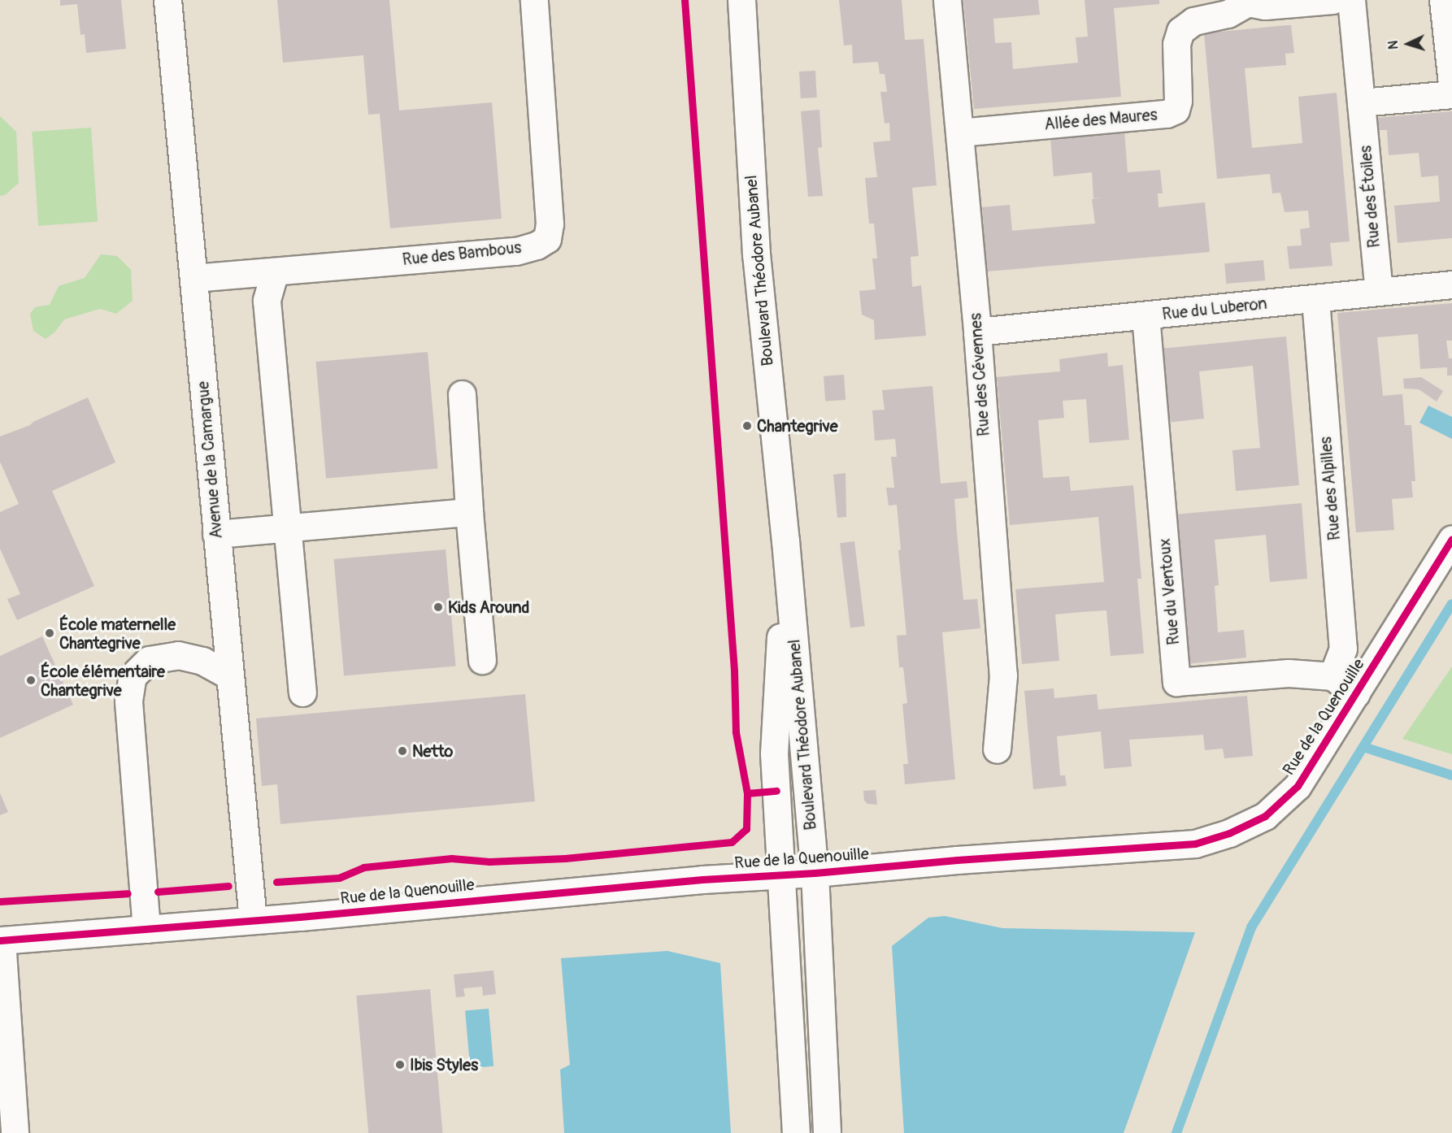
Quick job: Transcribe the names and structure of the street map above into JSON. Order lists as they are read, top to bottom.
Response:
{
  "streets": {
    "street": [
      "Allée des Maures",
      "Rue des Étoiles",
      "Rue des Bambous",
      "Boulevard Théodore Aubanel",
      "Rue du Luberon",
      "Rue des Cévennes",
      "Avenue de la Camargue",
      "Rue des Alpilles",
      "Rue du Ventoux",
      "Rue de la Quenouille"
    ]
  },
  "crossings": [
    ["Allée des Maures", "Rue des Cévennes"],
    ["Rue des Étoiles", "Rue du Luberon"],
    ["Rue des Bambous", "Avenue de la Camargue"],
    ["Boulevard Théodore Aubanel", "Rue de la Quenouille"],
    ["Rue du Luberon", "Rue des Cévennes"],
    ["Rue du Luberon", "Rue des Alpilles"],
    ["Rue du Luberon", "Rue du Ventoux"],
    ["Avenue de la Camargue", "Rue de la Quenouille"],
    ["Rue des Alpilles", "Rue du Ventoux"]
  ],
  "places": [
    "Chantegrive",
    "Kids Around",
    "École maternelle Chantegrive",
    "École élémentaire Chantegrive",
    "Netto",
    "Ibis Styles"
  ],
  "north": "left"
}
